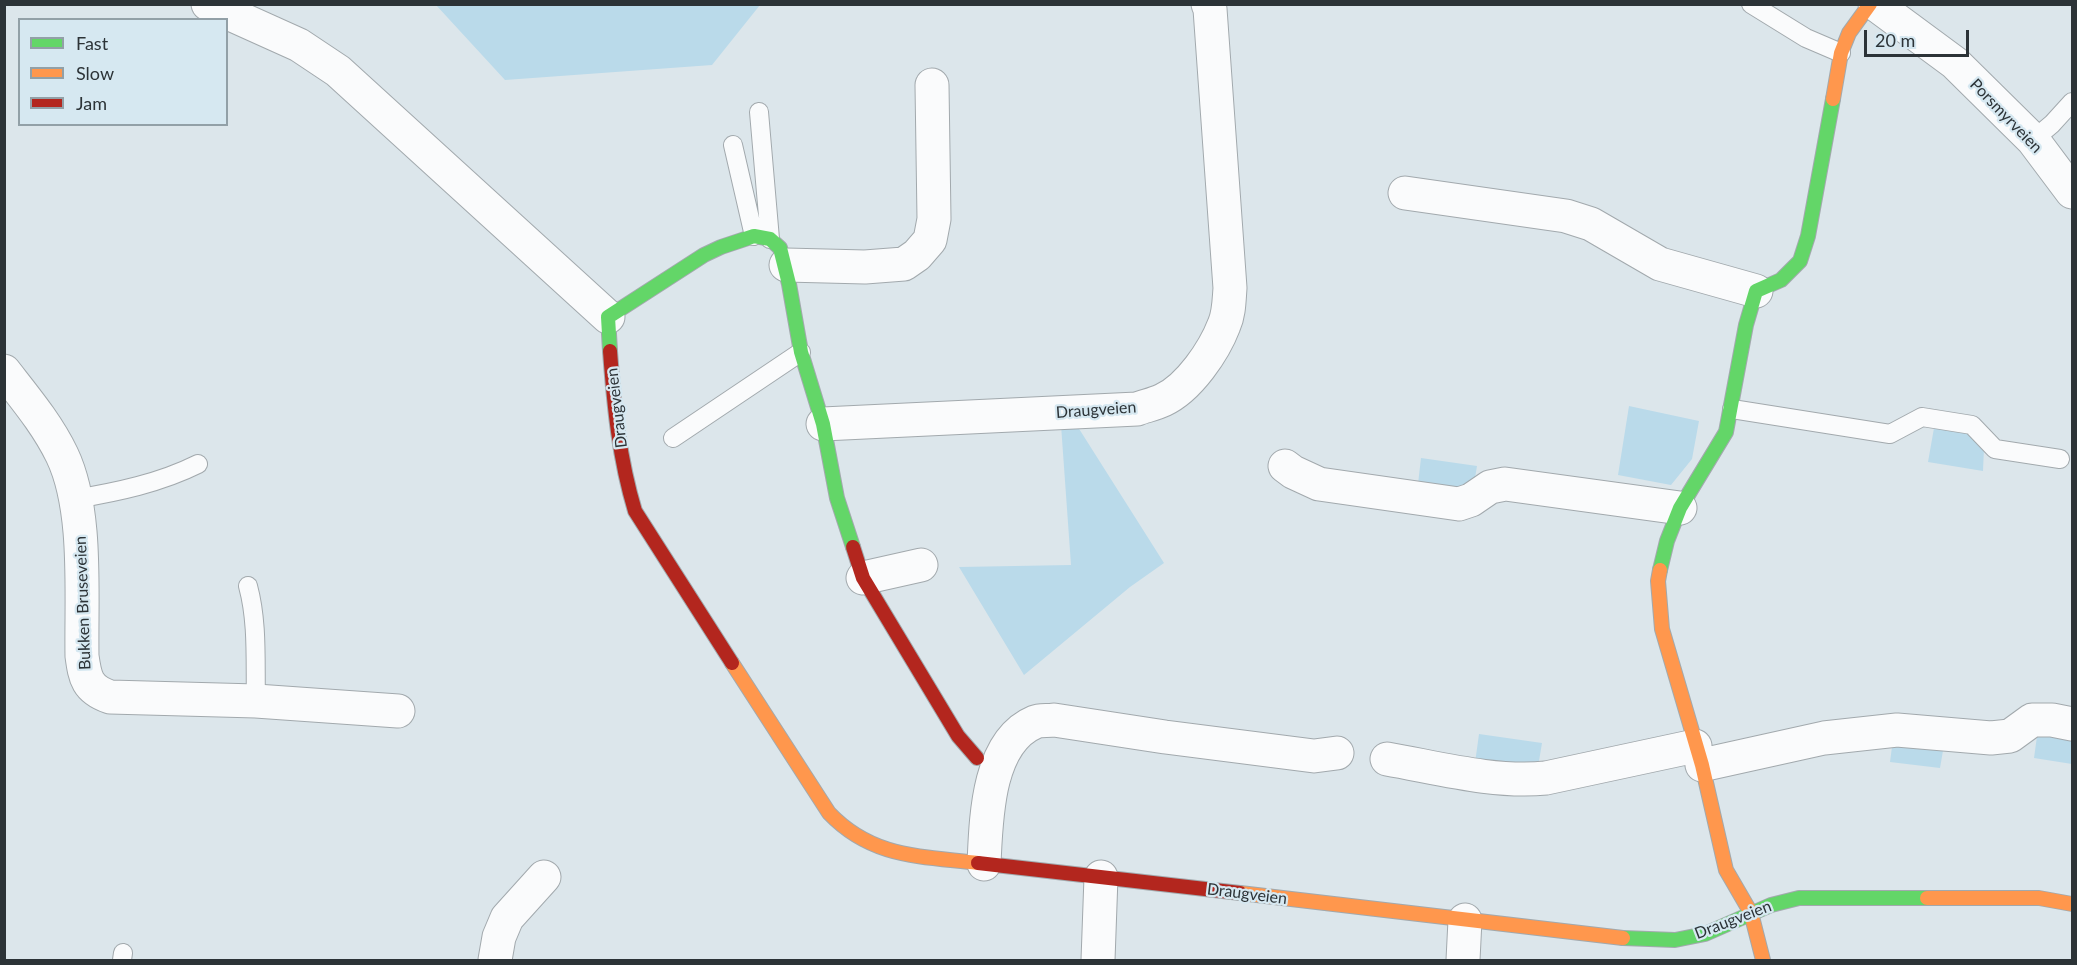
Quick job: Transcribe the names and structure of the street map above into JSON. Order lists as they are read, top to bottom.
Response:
{
  "streets": {
    "street": ["Porsmyrveien", "Draugveien", "Bukken Bruseveien"]
  },
  "legend": ["Fast", "Slow", "Jam"],
  "scale_bar": "20 m"
}
